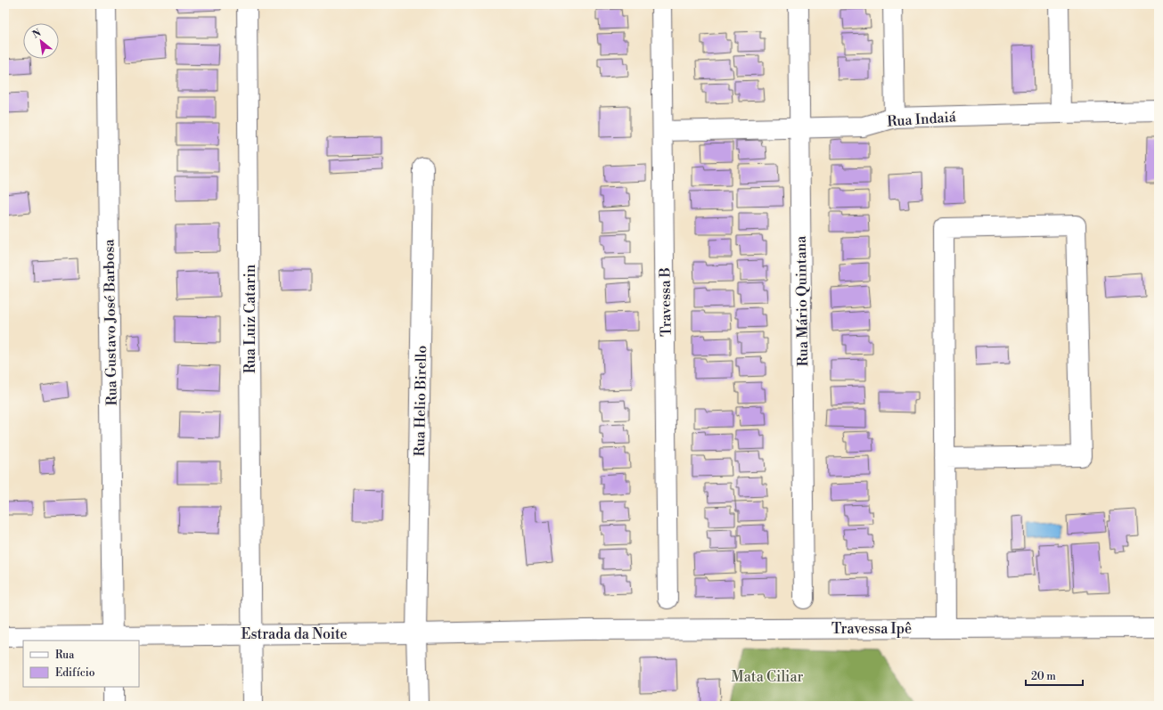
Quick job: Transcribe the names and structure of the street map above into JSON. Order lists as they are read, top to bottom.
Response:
{
  "streets": {
    "street": [
      "Rua Indaiá",
      "Rua Mário Quintana",
      "Travessa B",
      "Rua Luiz Catarin",
      "Rua Gustavo José Barbosa",
      "Rua Helio Birello",
      "Travessa Ipê",
      "Estrada da Noite"
    ]
  },
  "crossings": [
    ["Rua Indaiá", "Rua Mário Quintana"],
    ["Rua Indaiá", "Travessa B"],
    ["Rua Luiz Catarin", "Estrada da Noite"],
    ["Rua Gustavo José Barbosa", "Estrada da Noite"],
    ["Rua Helio Birello", "Estrada da Noite"],
    ["Travessa Ipê", "Estrada da Noite"]
  ],
  "parks": ["Mata Ciliar"],
  "legend": ["Rua", "Edifício"],
  "scale_bar": "20 m",
  "north": "top left"
}
